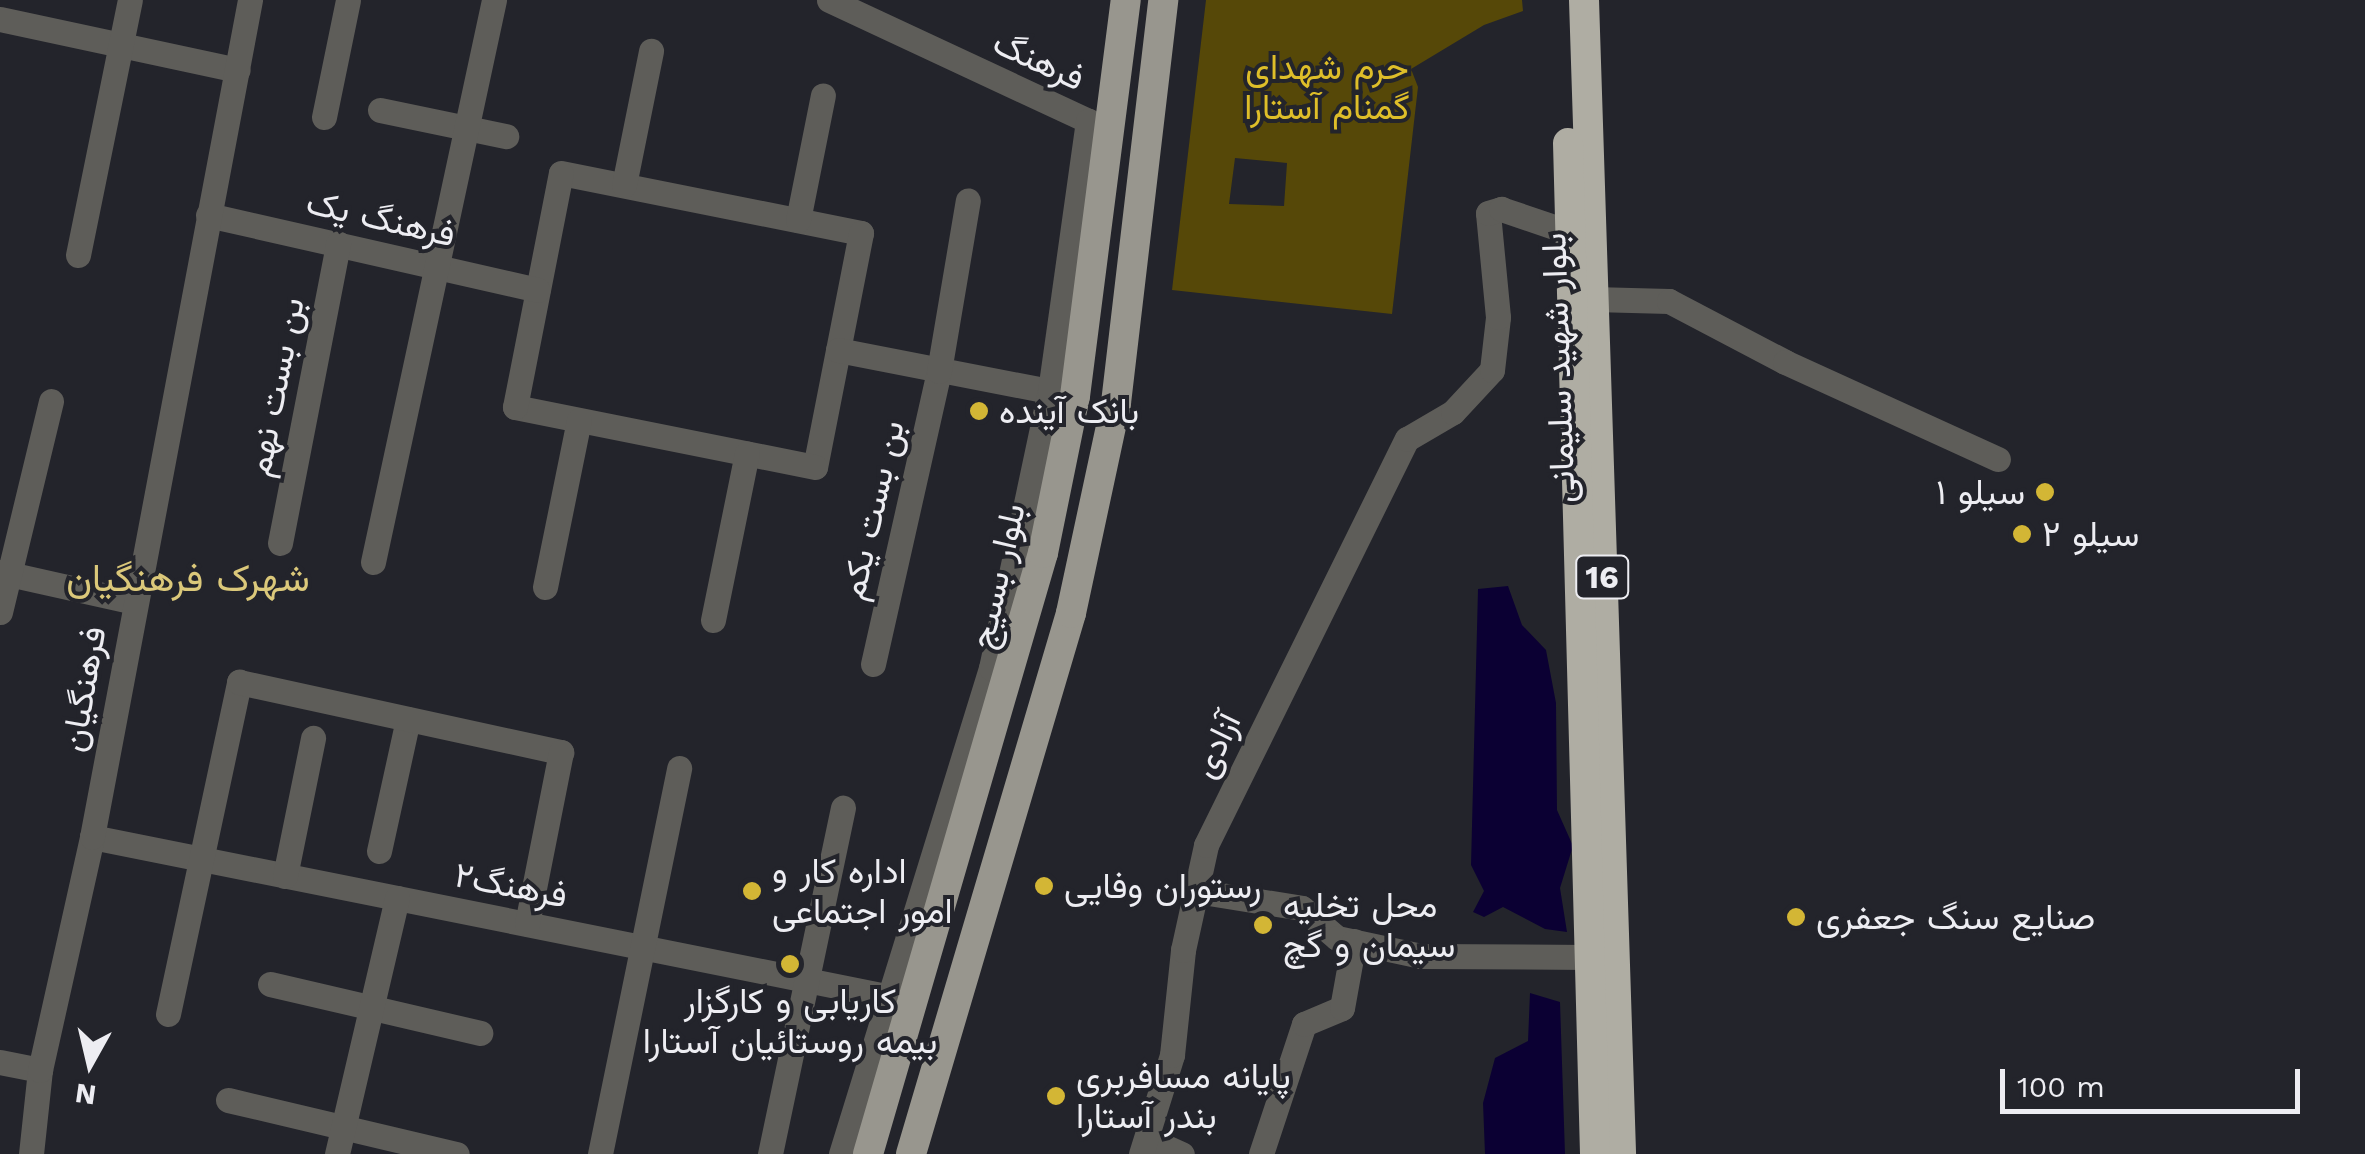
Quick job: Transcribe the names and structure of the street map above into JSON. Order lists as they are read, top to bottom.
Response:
{
  "streets": {
    "highway": ["بلوار شهید سلیمانی", "16"],
    "main road": ["بلوار بسیج"],
    "street": [
      "فرهنگ",
      "فرهنگ یک",
      "بن بست نهم",
      "بن بست یکم",
      "فرهنگیان",
      "آزادی",
      "فرهنگ۲"
    ]
  },
  "crossings": [
    ["فرهنگ", "بلوار بسیج"],
    ["فرهنگ یک", "بن بست نهم"],
    ["فرهنگ یک", "فرهنگیان"],
    ["بلوار شهید سلیمانی", "آزادی"],
    ["بلوار بسیج", "فرهنگ۲"],
    ["فرهنگیان", "فرهنگ۲"]
  ],
  "districts": ["شهرک فرهنگیان"],
  "parks": ["حرم شهدای گمنام آستارا"],
  "places": [
    "بانک آینده",
    "سیلو ۱",
    "سیلو ۲",
    "رستوران وفایی",
    "اداره کار و امور اجتماعی",
    "صنایع سنگ جعفری",
    "محل تخلیه سیمان و گچ",
    "کاریابی و کارگزار بیمه روستائیان آستارا",
    "پایانه مسافربری بندر آستارا"
  ],
  "scale_bar": "100 m",
  "north": "bottom"
}
